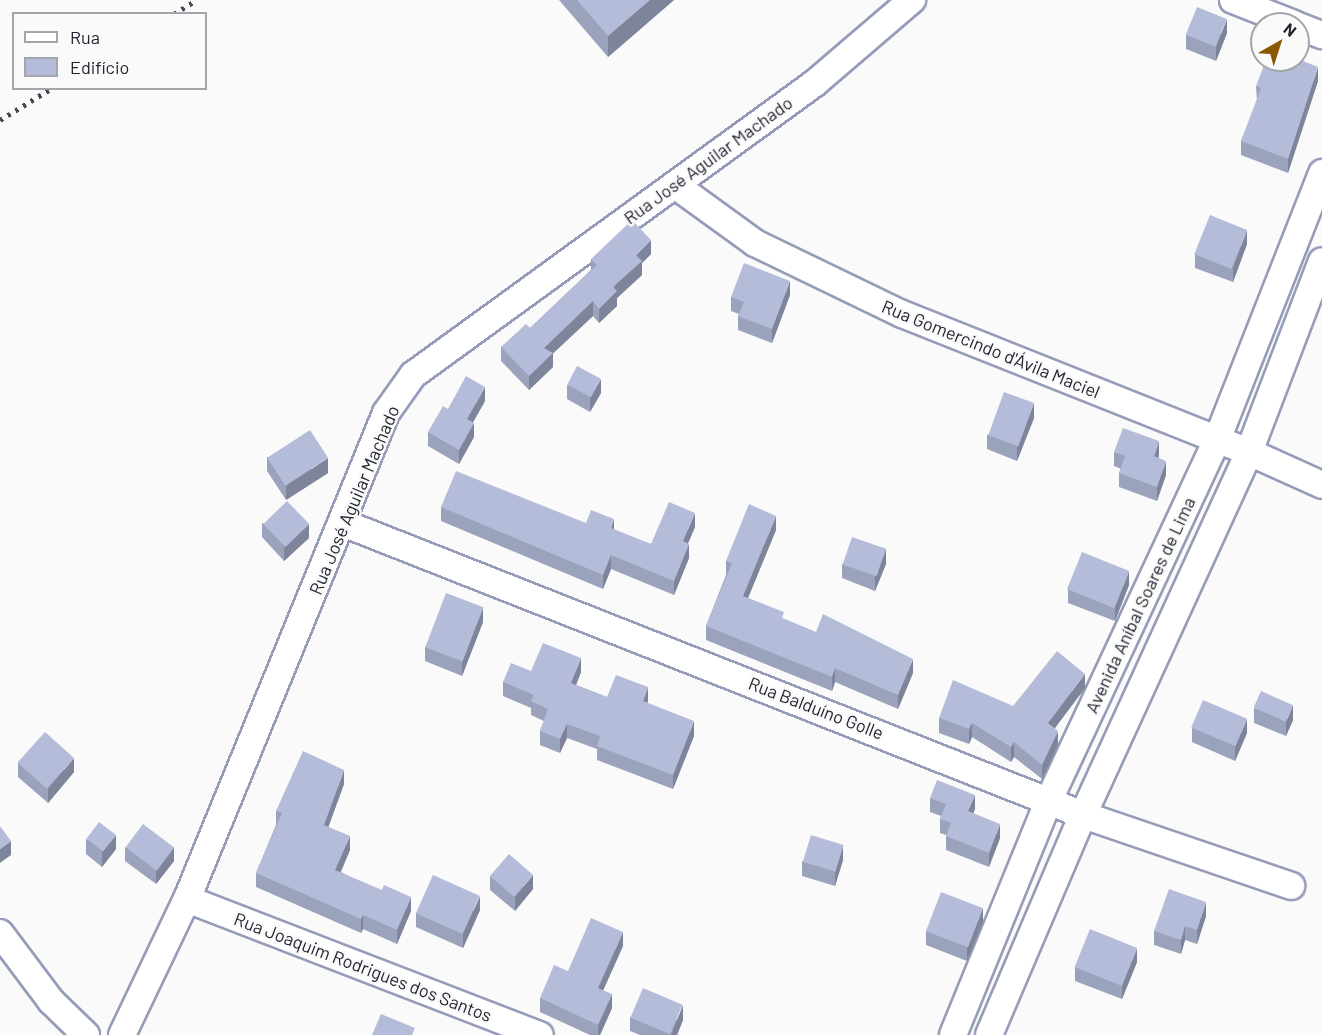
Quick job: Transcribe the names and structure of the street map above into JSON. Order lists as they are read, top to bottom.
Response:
{
  "streets": {
    "street": [
      "Rua José Aguilar Machado",
      "Rua Gomercindo d'Ávila Maciel",
      "Avenida Aníbal Soares de Lima",
      "Rua Balduíno Golle",
      "Rua Joaquim Rodrigues dos Santos"
    ]
  },
  "crossings": [
    ["Rua José Aguilar Machado", "Rua Gomercindo d'Ávila Maciel"],
    ["Rua José Aguilar Machado", "Rua Balduíno Golle"],
    ["Rua José Aguilar Machado", "Rua Joaquim Rodrigues dos Santos"],
    ["Rua Gomercindo d'Ávila Maciel", "Avenida Aníbal Soares de Lima"],
    ["Avenida Aníbal Soares de Lima", "Rua Balduíno Golle"]
  ],
  "legend": ["Rua", "Edifício"],
  "north": "top right"
}
